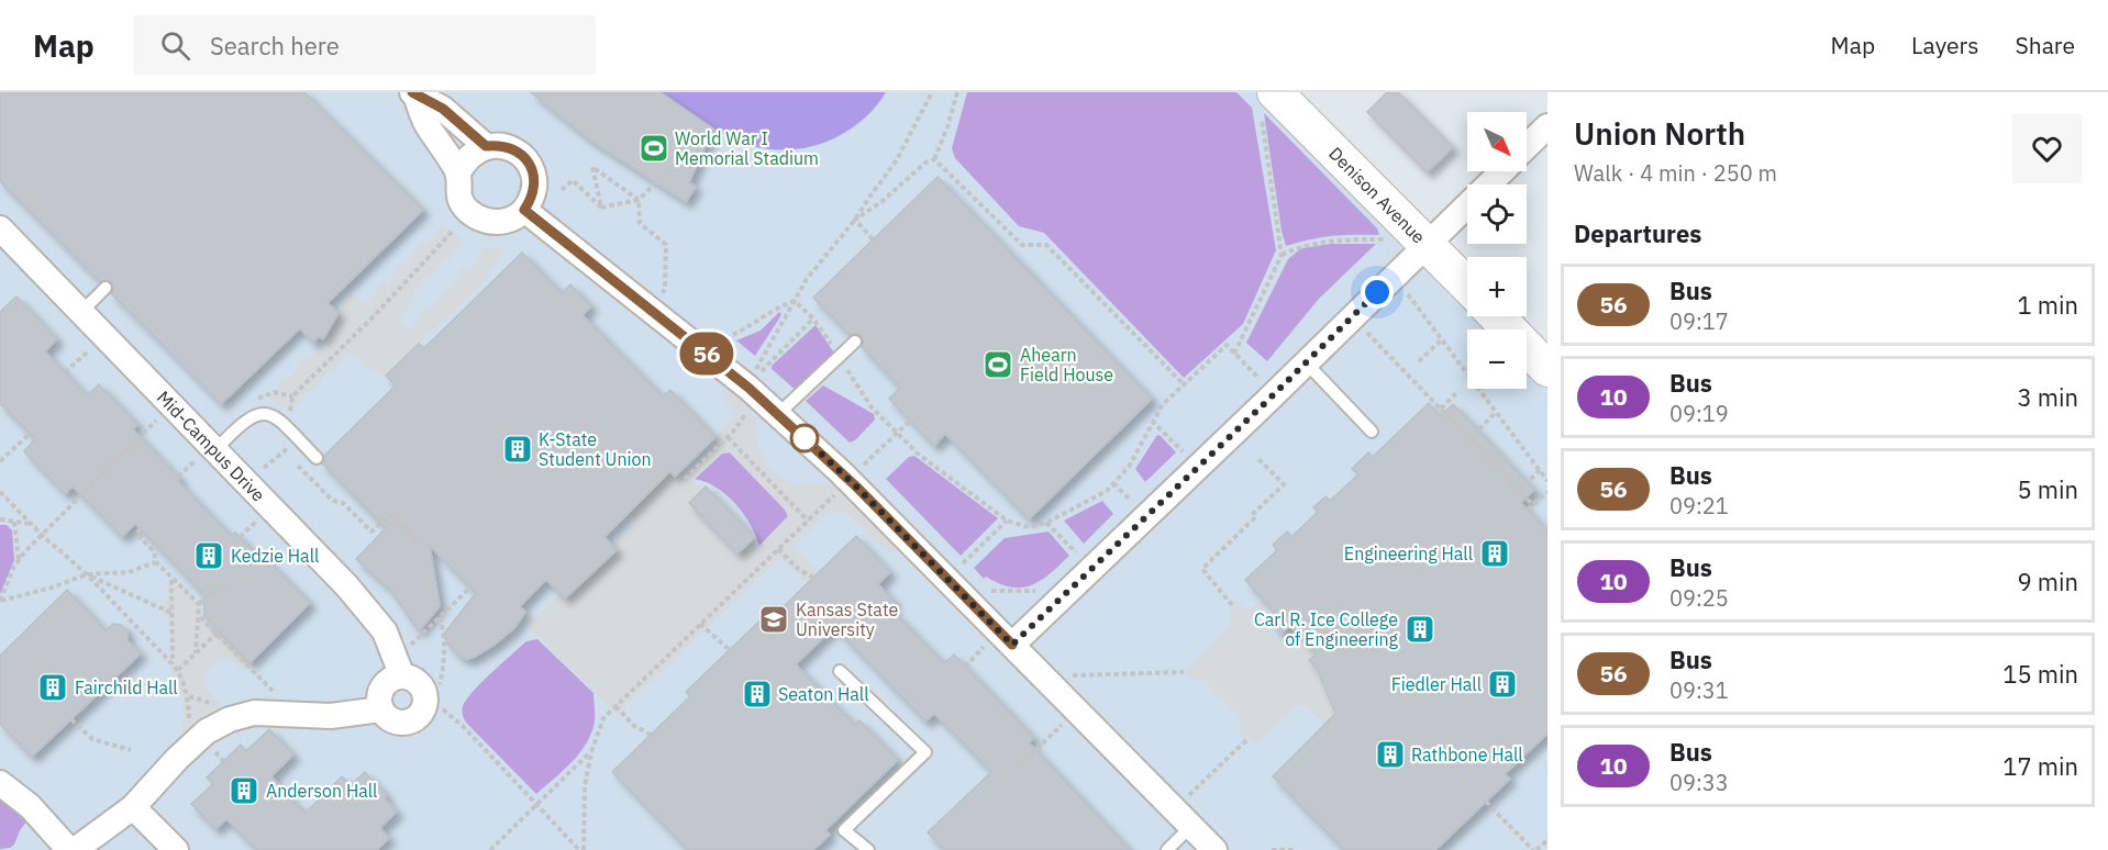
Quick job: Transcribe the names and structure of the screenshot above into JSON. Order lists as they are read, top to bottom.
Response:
{
  "streets": {
    "street": ["Denison Avenue", "Mid-Campus Drive"]
  },
  "places": {
    "sports": ["World War I Memorial Stadium", "Ahearn Field House"],
    "building": [
      "K-State Student Union",
      "Engineering Hall",
      "Kedzie Hall",
      "Carl R. Ice College of Engineering",
      "Fiedler Hall",
      "Fairchild Hall",
      "Seaton Hall",
      "Rathbone Hall",
      "Anderson Hall"
    ],
    "school or university": ["Kansas State University"]
  },
  "lines": ["bus line 56"],
  "north": "bottom right",
  "page": {
    "header": "Map",
    "search": "Search here",
    "nav": ["Map", "Layers", "Share"],
    "on_map": "56",
    "heading": [
      ["Union North", "Walk · 4 min · 250 m"],
      "Departures"
    ],
    "map_buttons": ["+", "−"],
    "list": [
      {
        "mark": "56",
        "name": "Bus",
        "note": "09:17",
        "value": "1 min"
      },
      {
        "mark": "10",
        "name": "Bus",
        "note": "09:19",
        "value": "3 min"
      },
      {
        "mark": "56",
        "name": "Bus",
        "note": "09:21",
        "value": "5 min"
      },
      {
        "mark": "10",
        "name": "Bus",
        "note": "09:25",
        "value": "9 min"
      },
      {
        "mark": "56",
        "name": "Bus",
        "note": "09:31",
        "value": "15 min"
      },
      {
        "mark": "10",
        "name": "Bus",
        "note": "09:33",
        "value": "17 min"
      }
    ]
  }
}
